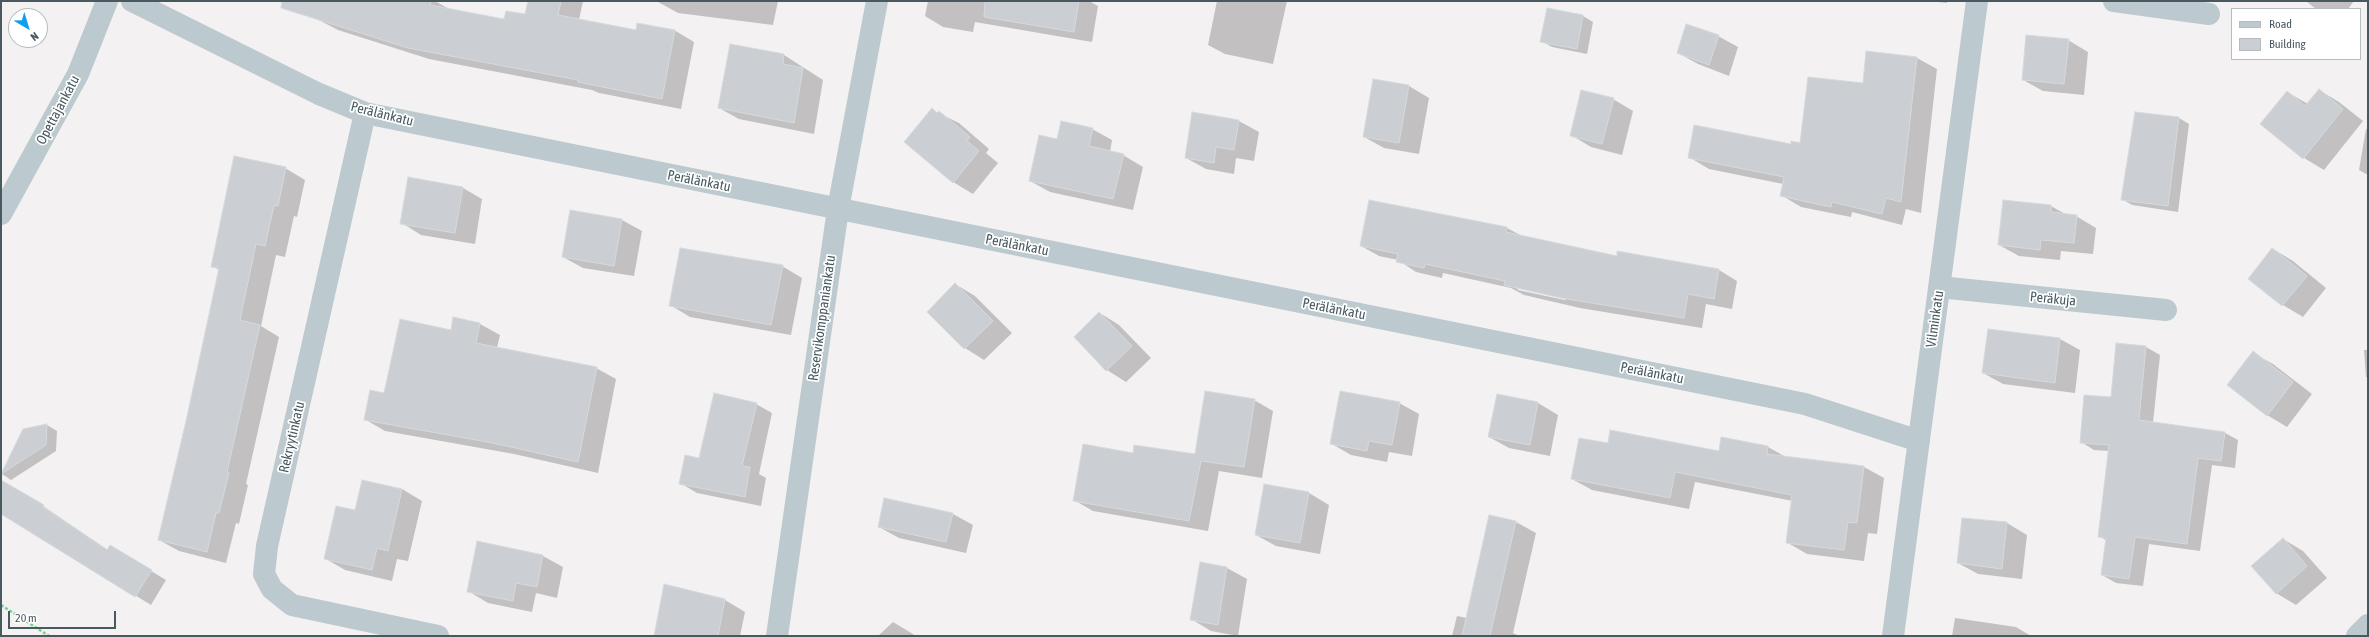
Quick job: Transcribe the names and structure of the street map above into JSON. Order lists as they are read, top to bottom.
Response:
{
  "streets": {
    "street": [
      "Opettajankatu",
      "Perälänkatu",
      "Peräkuja",
      "Reservikomppaniankatu",
      "Vilminkatu",
      "Rekryytinkatu"
    ]
  },
  "crossings": [
    ["Perälänkatu", "Reservikomppaniankatu"],
    ["Perälänkatu", "Vilminkatu"],
    ["Perälänkatu", "Rekryytinkatu"],
    ["Peräkuja", "Vilminkatu"]
  ],
  "legend": ["Road", "Building"],
  "scale_bar": "20 m",
  "north": "bottom right"
}
